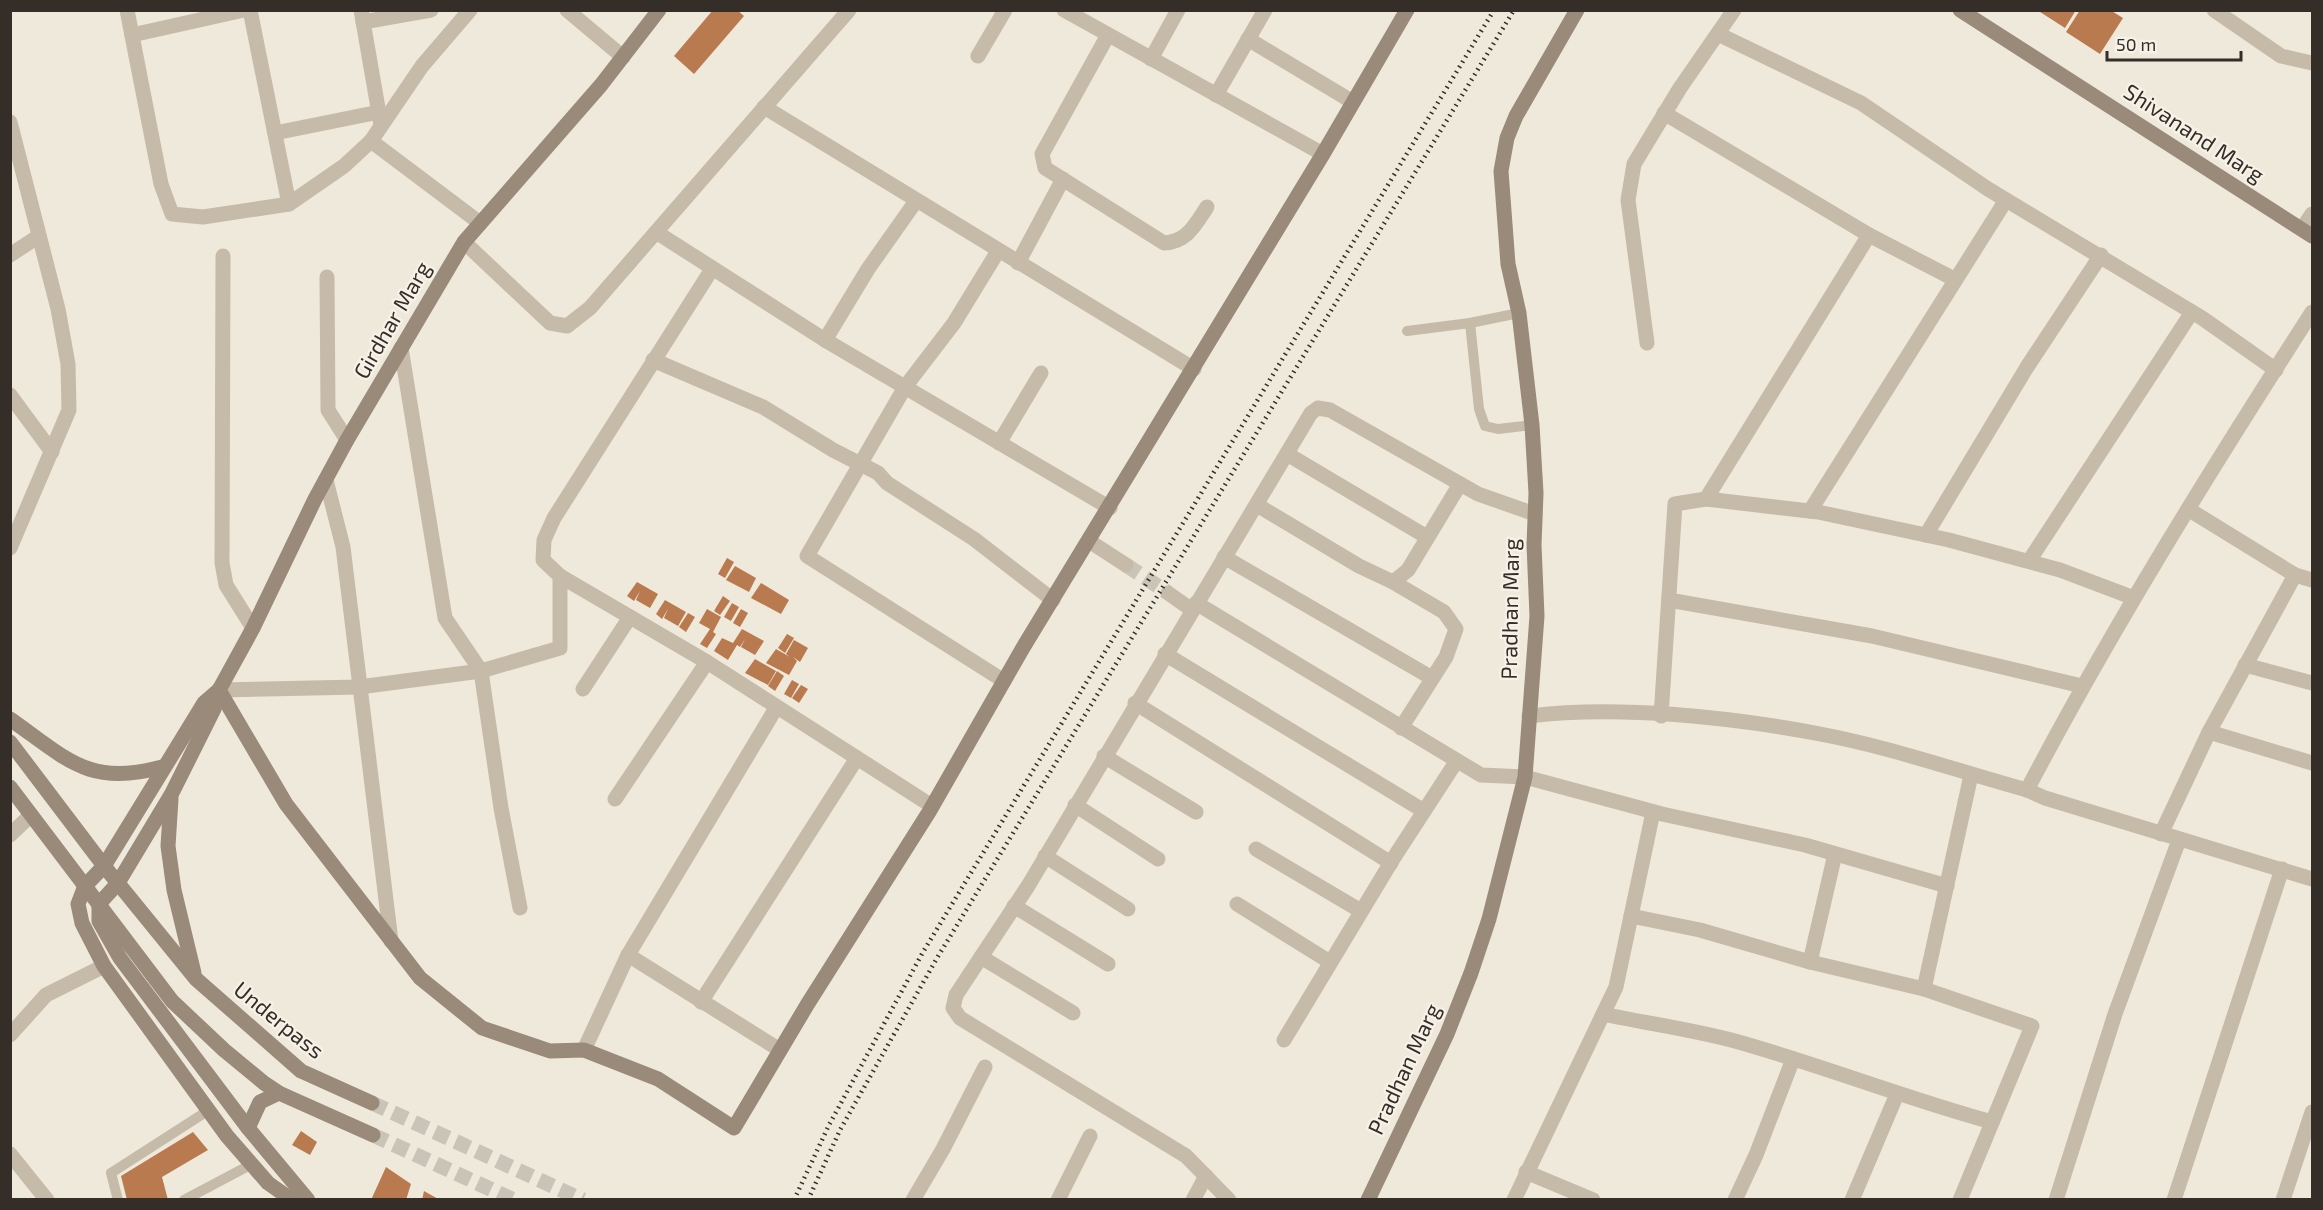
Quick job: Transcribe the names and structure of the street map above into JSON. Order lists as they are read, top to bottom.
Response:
{
  "streets": {
    "street": [
      "Shivanand Marg",
      "Girdhar Marg",
      "Pradhan Marg",
      "Underpass"
    ]
  },
  "scale_bar": "50 m"
}
